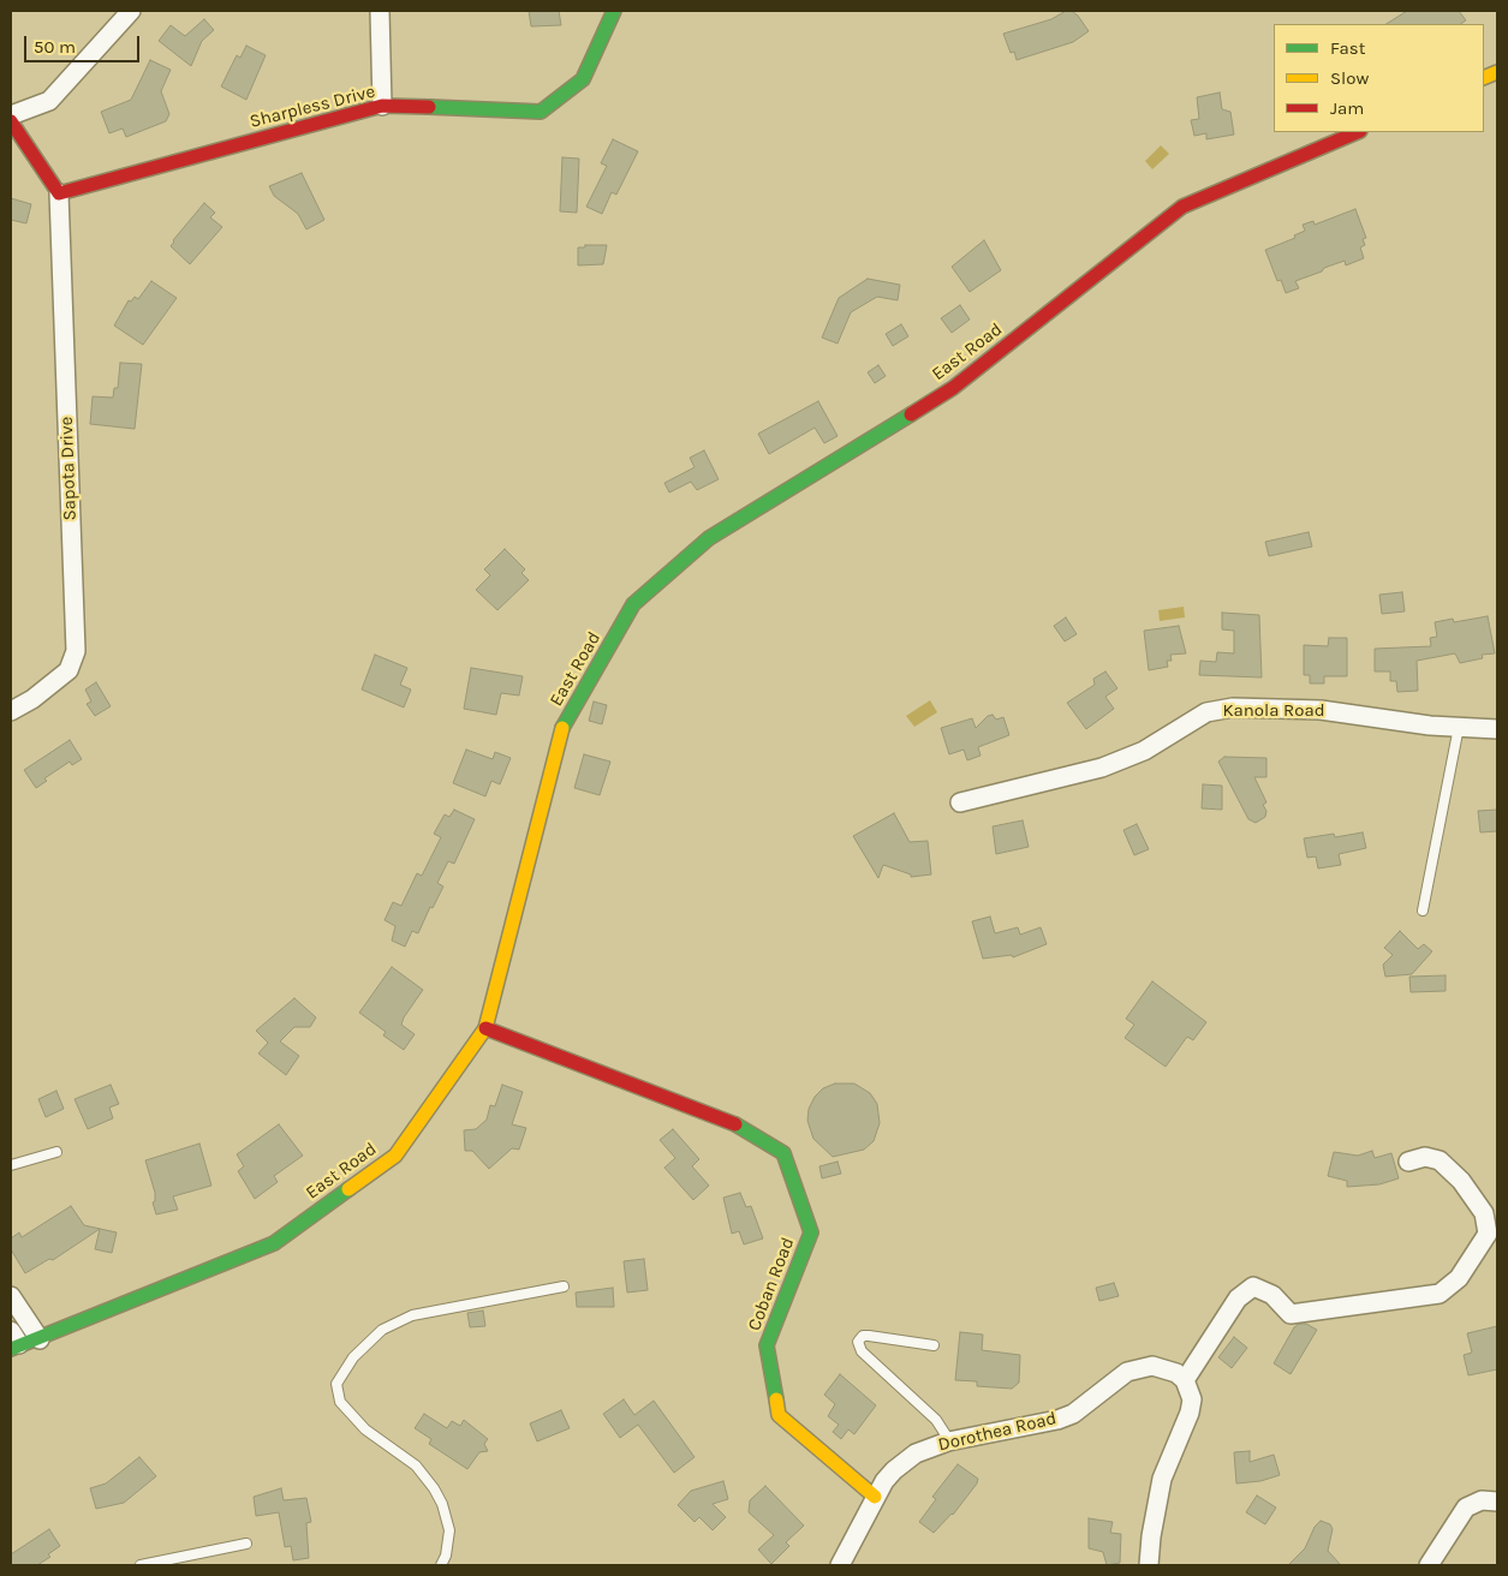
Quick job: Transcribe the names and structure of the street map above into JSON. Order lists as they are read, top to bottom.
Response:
{
  "streets": {
    "street": [
      "Sharpless Drive",
      "East Road",
      "Sapota Drive",
      "Kanola Road",
      "Coban Road",
      "Dorothea Road"
    ]
  },
  "crossings": [
    ["Sharpless Drive", "Sapota Drive"],
    ["East Road", "Coban Road"],
    ["Coban Road", "Dorothea Road"]
  ],
  "legend": ["Fast", "Slow", "Jam"],
  "scale_bar": "50 m"
}
